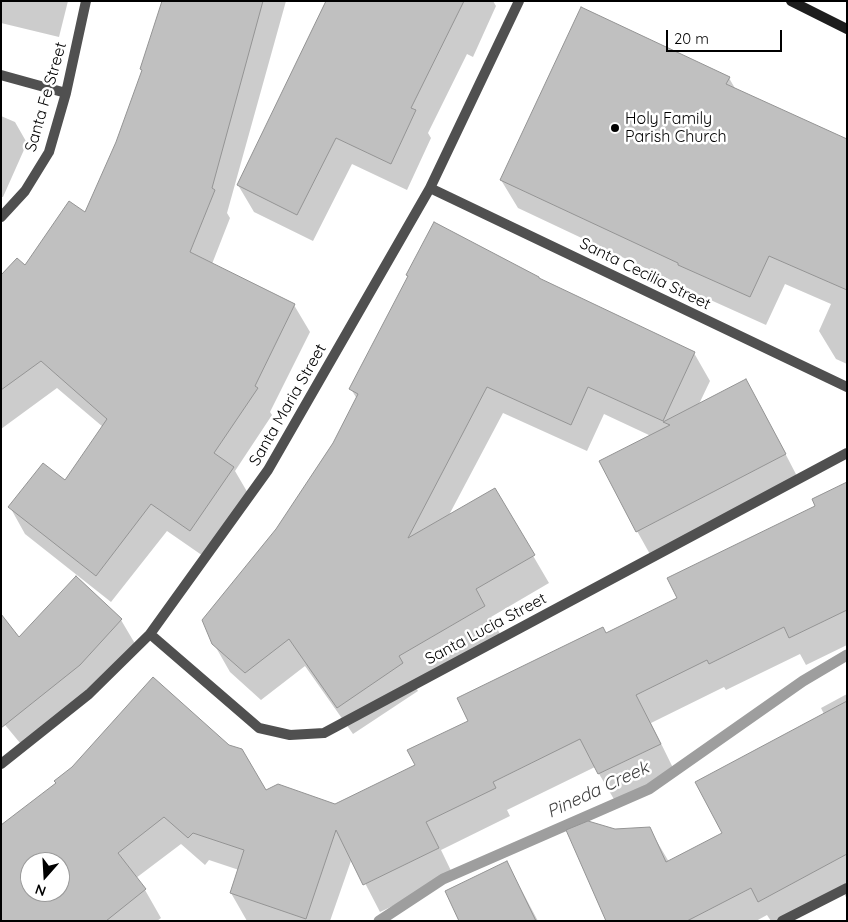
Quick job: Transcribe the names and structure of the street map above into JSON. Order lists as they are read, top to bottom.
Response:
{
  "streets": {
    "street": [
      "Santa Fe Street",
      "Santa Cecilia Street",
      "Santa Maria Street",
      "Santa Lucia Street"
    ]
  },
  "crossings": [
    ["Santa Cecilia Street", "Santa Maria Street"],
    ["Santa Maria Street", "Santa Lucia Street"]
  ],
  "water": ["Pineda Creek"],
  "places": ["Holy Family Parish Church"],
  "scale_bar": "20 m",
  "north": "bottom"
}
